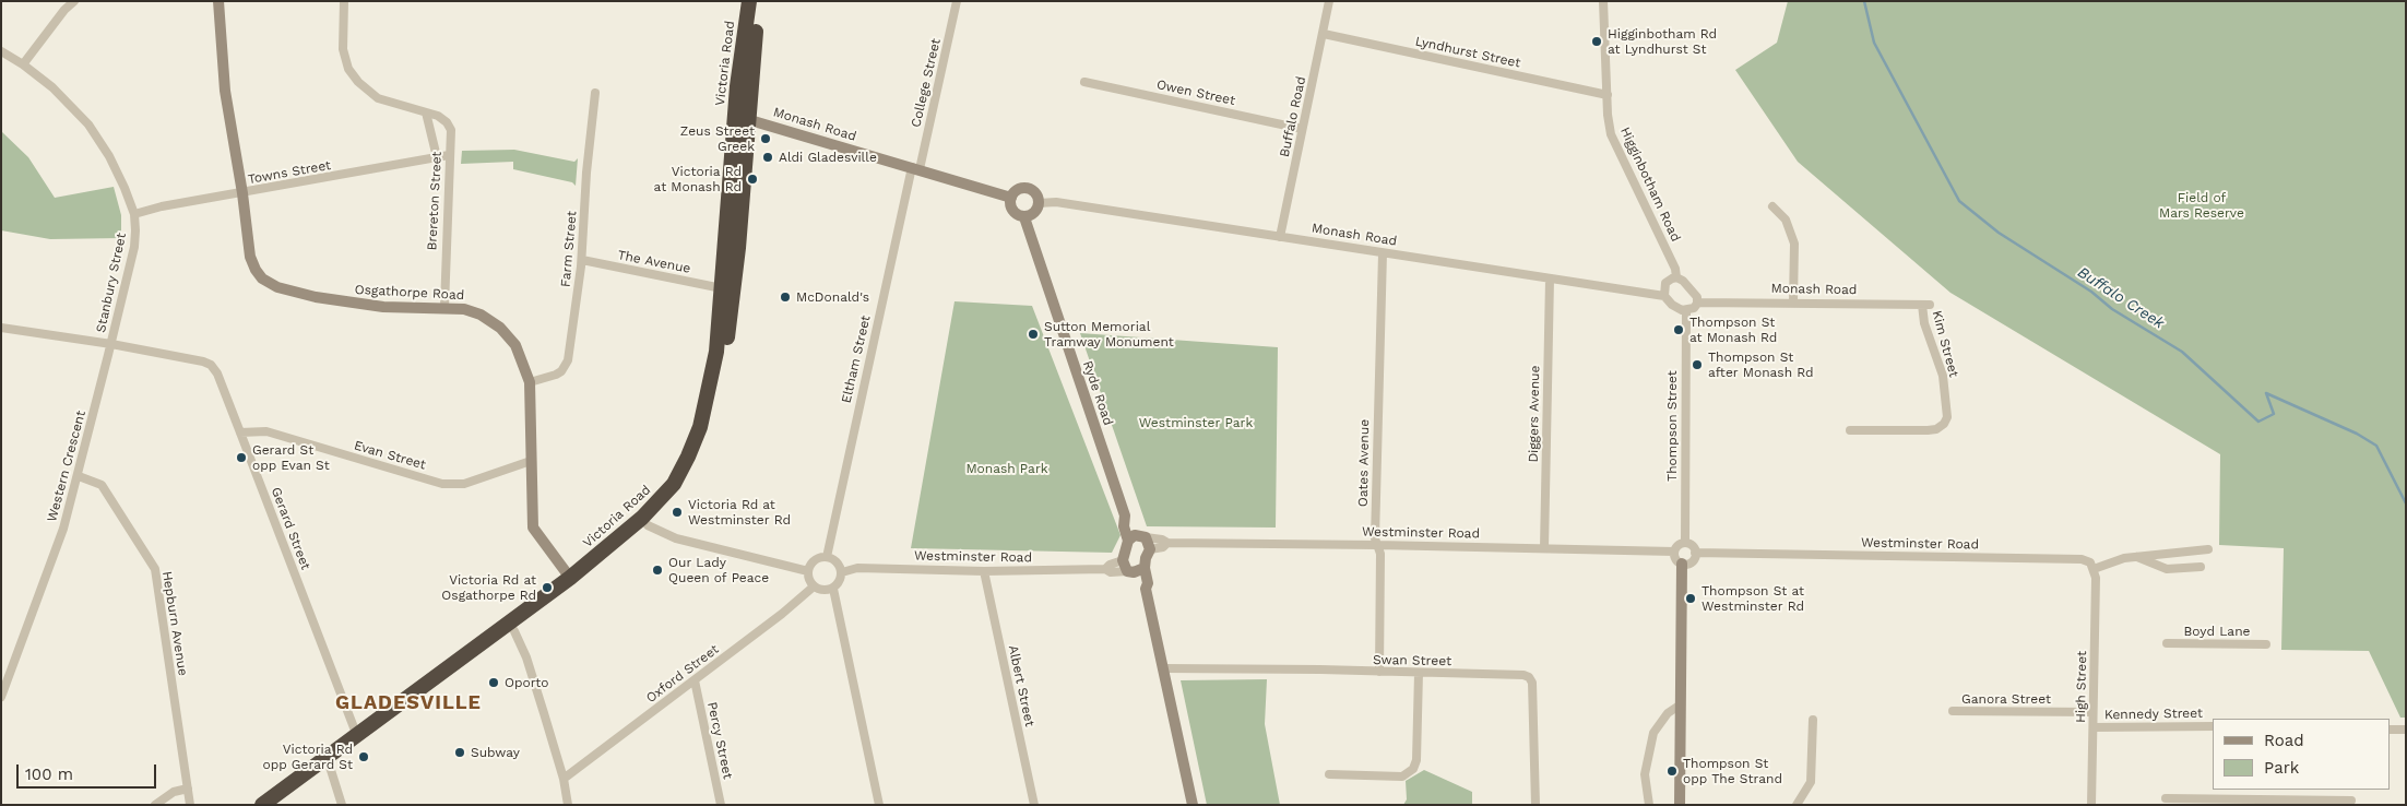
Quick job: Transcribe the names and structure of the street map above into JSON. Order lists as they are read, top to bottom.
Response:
{
  "streets": {
    "highway": ["Victoria Road"],
    "main road": ["Monash Road", "Osgathorpe Road", "Ryde Road"],
    "street": [
      "Lyndhurst Street",
      "College Street",
      "Owen Street",
      "Buffalo Road",
      "Towns Street",
      "Higginbotham Road",
      "Brereton Street",
      "Farm Street",
      "The Avenue",
      "Stanbury Street",
      "Kim Street",
      "Eltham Street",
      "Diggers Avenue",
      "Thompson Street",
      "Evan Street",
      "Oates Avenue",
      "Western Crescent",
      "Gerard Street",
      "Westminster Road",
      "Hepburn Avenue",
      "Boyd Lane",
      "Swan Street",
      "Oxford Street",
      "Albert Street",
      "High Street",
      "Ganora Street",
      "Kennedy Street",
      "Percy Street"
    ]
  },
  "crossings": [
    ["Lyndhurst Street", "Buffalo Road"],
    ["Lyndhurst Street", "Higginbotham Road"],
    ["Victoria Road", "Monash Road"],
    ["Victoria Road", "The Avenue"],
    ["Victoria Road", "Osgathorpe Road"],
    ["Victoria Road", "Gerard Street"],
    ["College Street", "Monash Road"],
    ["College Street", "Eltham Street"],
    ["Owen Street", "Buffalo Road"],
    ["Buffalo Road", "Monash Road"],
    ["Monash Road", "Higginbotham Road"],
    ["Monash Road", "Kim Street"],
    ["Monash Road", "Eltham Street"],
    ["Monash Road", "Ryde Road"],
    ["Monash Road", "Diggers Avenue"],
    ["Monash Road", "Thompson Street"],
    ["Monash Road", "Oates Avenue"],
    ["Towns Street", "Brereton Street"],
    ["Towns Street", "Stanbury Street"],
    ["Towns Street", "Osgathorpe Road"],
    ["Higginbotham Road", "Thompson Street"],
    ["Brereton Street", "Osgathorpe Road"],
    ["Farm Street", "The Avenue"],
    ["Farm Street", "Osgathorpe Road"],
    ["Stanbury Street", "Western Crescent"],
    ["Stanbury Street", "Gerard Street"],
    ["Osgathorpe Road", "Evan Street"],
    ["Eltham Street", "Westminster Road"],
    ["Eltham Street", "Oxford Street"],
    ["Ryde Road", "Westminster Road"],
    ["Diggers Avenue", "Westminster Road"],
    ["Thompson Street", "Westminster Road"],
    ["Evan Street", "Gerard Street"],
    ["Oates Avenue", "Westminster Road"],
    ["Oates Avenue", "Swan Street"],
    ["Western Crescent", "Gerard Street"],
    ["Western Crescent", "Hepburn Avenue"],
    ["Westminster Road", "Oxford Street"],
    ["Westminster Road", "Albert Street"],
    ["Westminster Road", "High Street"],
    ["Oxford Street", "Percy Street"],
    ["High Street", "Ganora Street"],
    ["High Street", "Kennedy Street"]
  ],
  "districts": ["GLADESVILLE"],
  "water": ["Buffalo Creek"],
  "parks": ["Field of Mars Reserve", "Westminster Park", "Monash Park"],
  "places": [
    "Higginbotham Rd at Lyndhurst St",
    "Zeus Street Greek",
    "Aldi Gladesville",
    "Victoria Rd at Monash Rd",
    "McDonald's",
    "Thompson St at Monash Rd",
    "Sutton Memorial Tramway Monument",
    "Thompson St after Monash Rd",
    "Gerard St opp Evan St",
    "Victoria Rd at Westminster Rd",
    "Our Lady Queen of Peace",
    "Victoria Rd at Osgathorpe Rd",
    "Thompson St at Westminster Rd",
    "Oporto",
    "Subway",
    "Victoria Rd opp Gerard St",
    "Thompson St opp The Strand"
  ],
  "legend": ["Road", "Park"],
  "scale_bar": "100 m"
}
